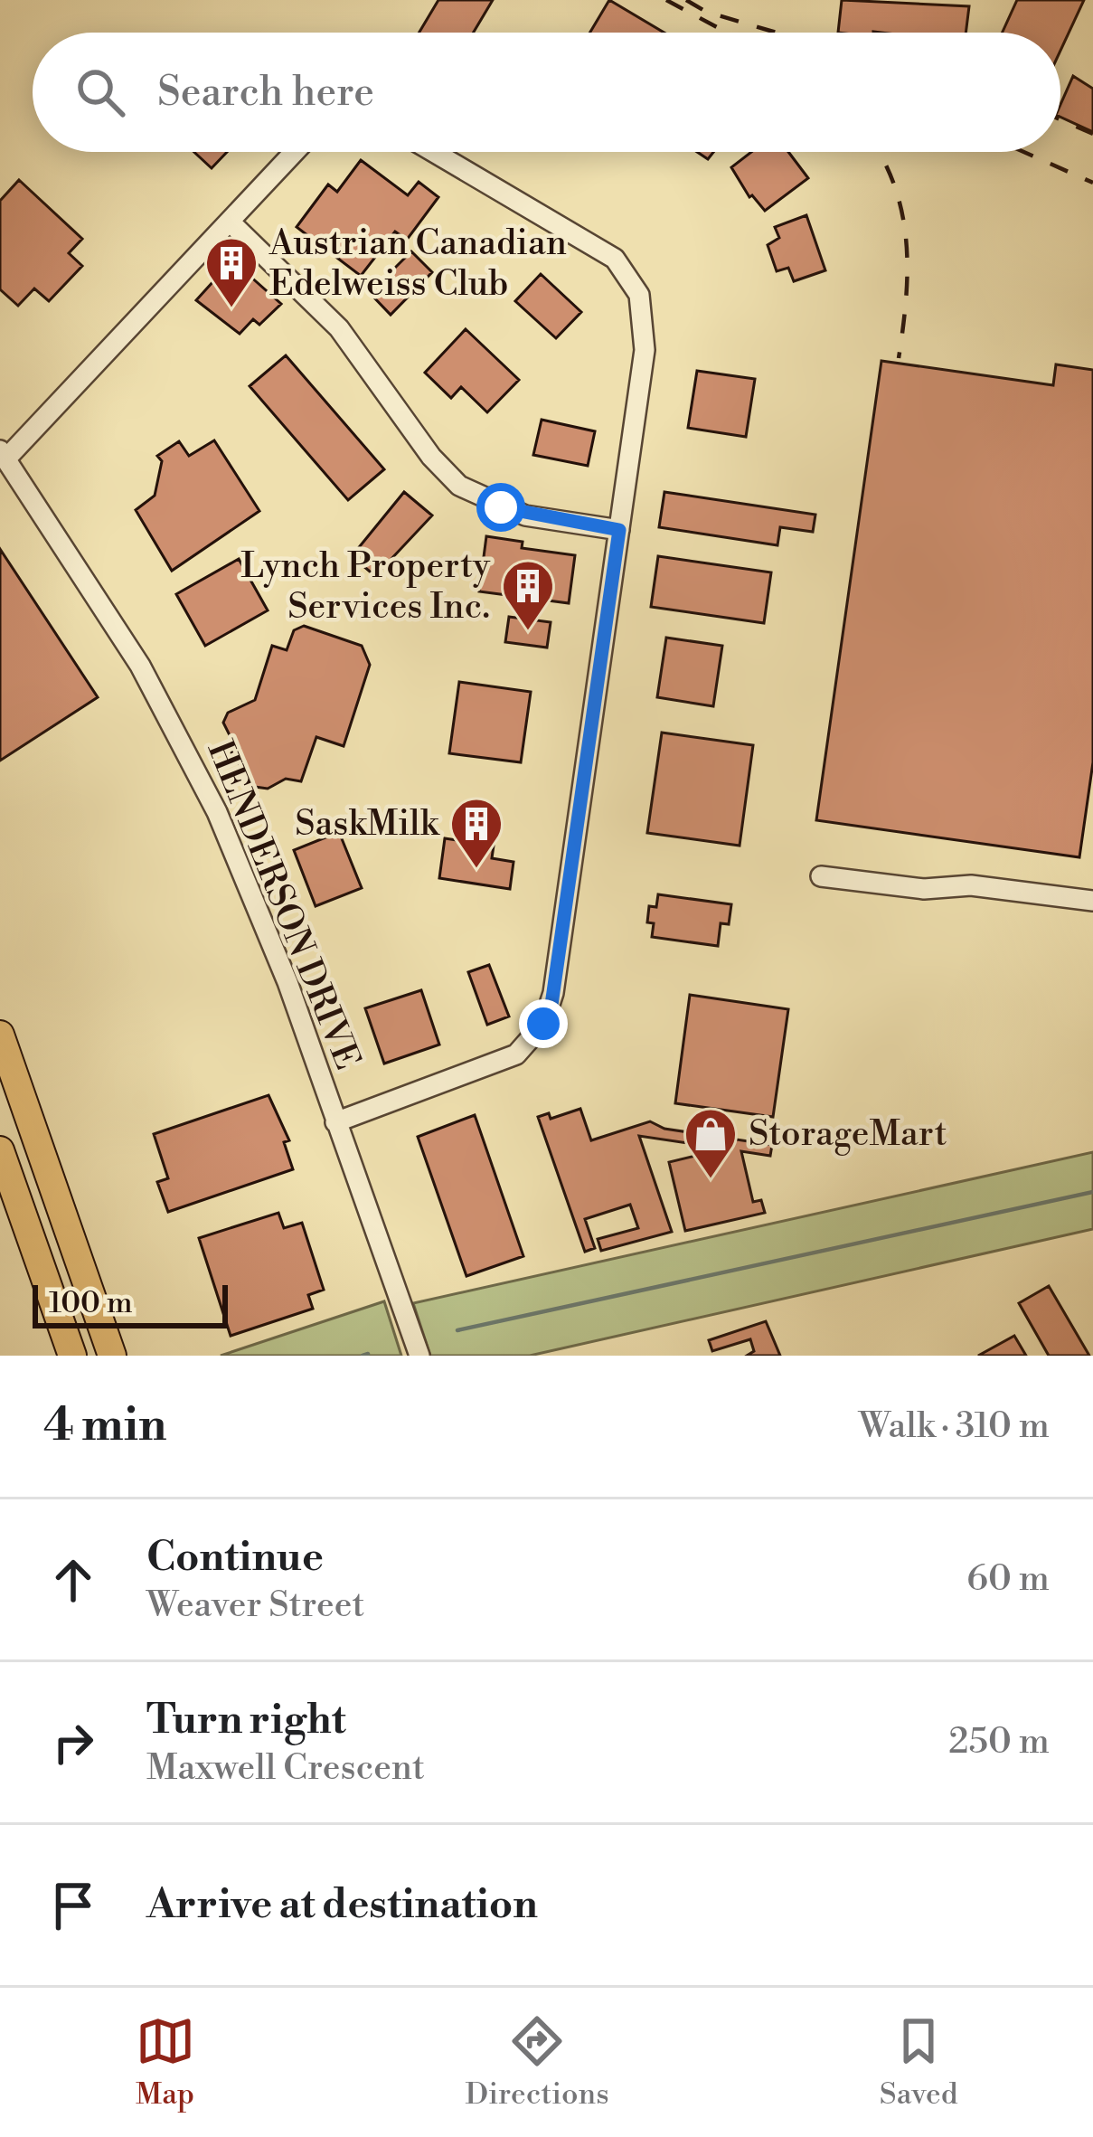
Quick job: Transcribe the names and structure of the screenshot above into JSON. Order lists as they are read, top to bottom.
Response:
{
  "streets": {
    "street": ["HENDERSON DRIVE"]
  },
  "places": {
    "building": ["Austrian Canadian Edelweiss Club", "Lynch Property Services Inc.", "SaskMilk"],
    "shop": ["StorageMart"]
  },
  "scale_bar": "100 m",
  "page": {
    "search": "Search here",
    "scale": "100 m",
    "heading": ["4 min", "Walk · 310 m"],
    "list": [
      ["Continue", "Weaver Street", "60 m"],
      ["Turn right", "Maxwell Crescent", "250 m"],
      "Arrive at destination"
    ],
    "nav": ["Map", "Directions", "Saved"]
  }
}
